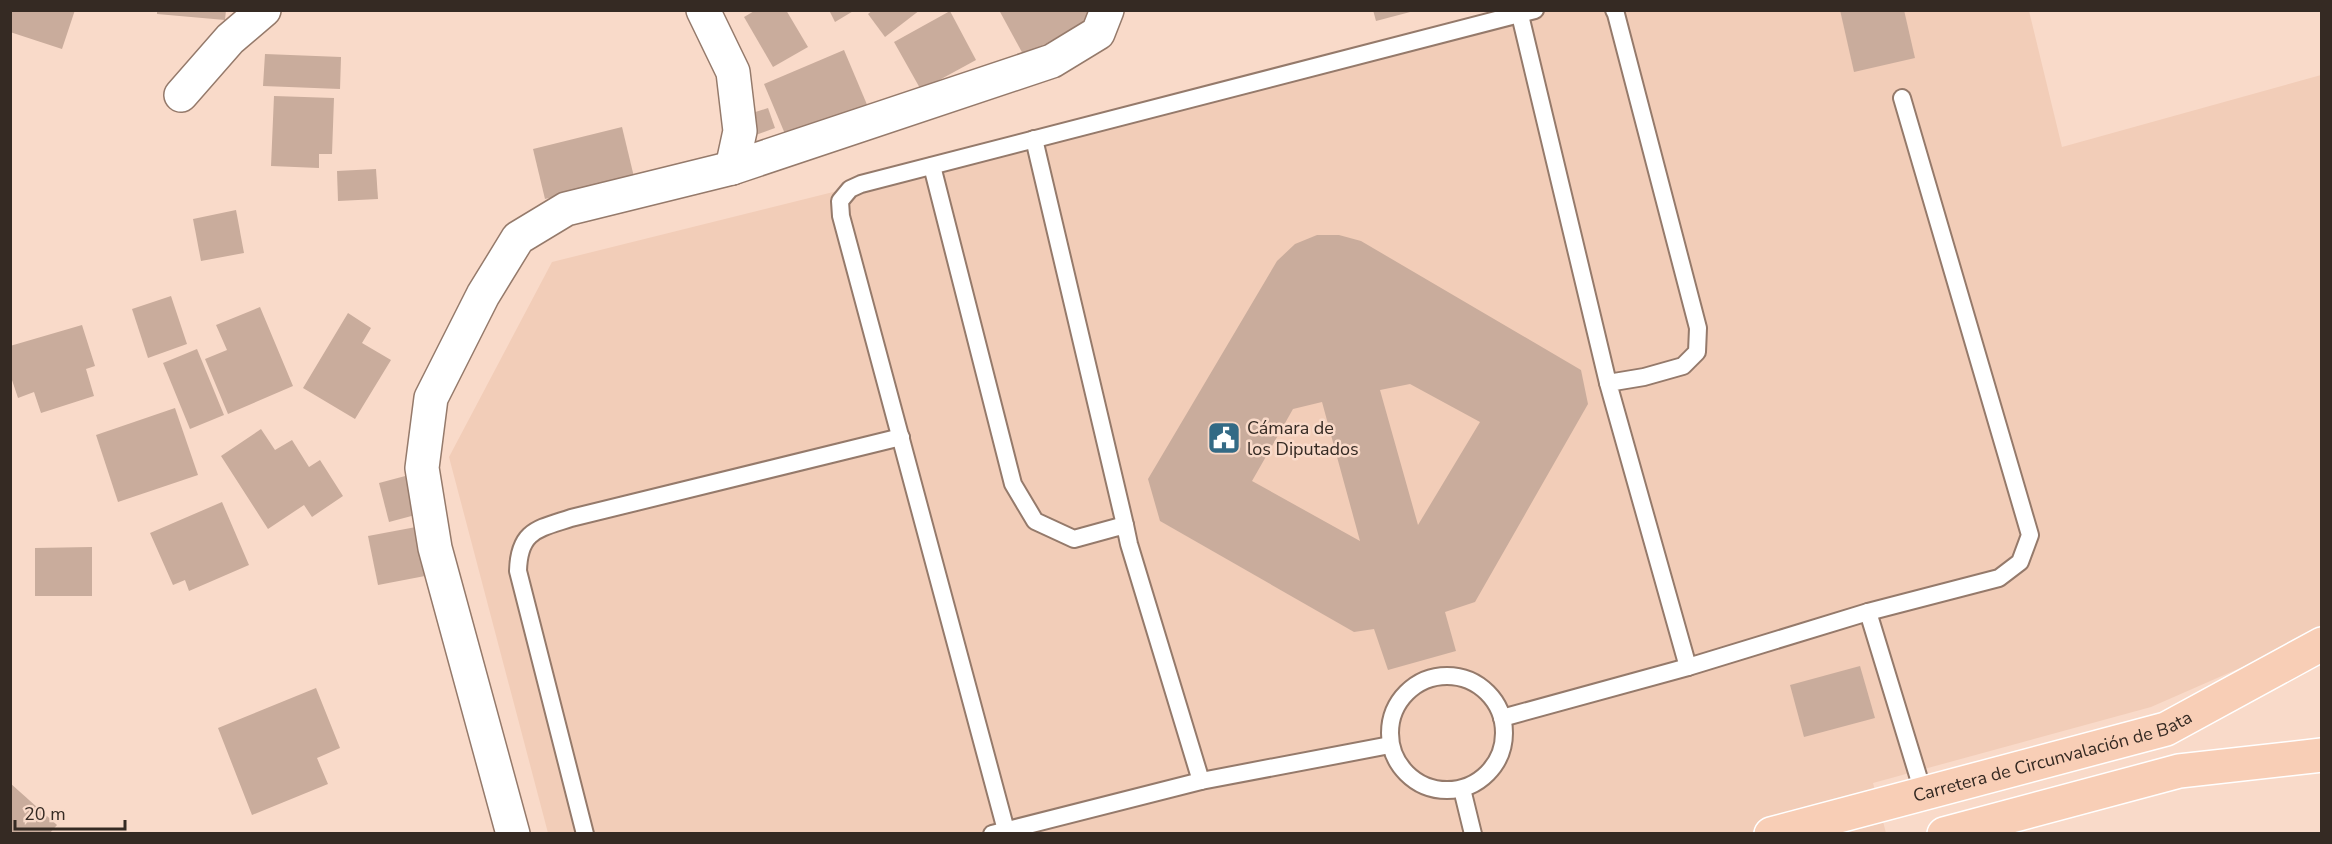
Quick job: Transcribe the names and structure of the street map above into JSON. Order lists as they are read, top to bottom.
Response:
{
  "streets": {
    "main road": ["Carretera de Circunvalación de Bata"]
  },
  "places": {
    "public building": ["Cámara de los Diputados"]
  },
  "scale_bar": "20 m"
}
